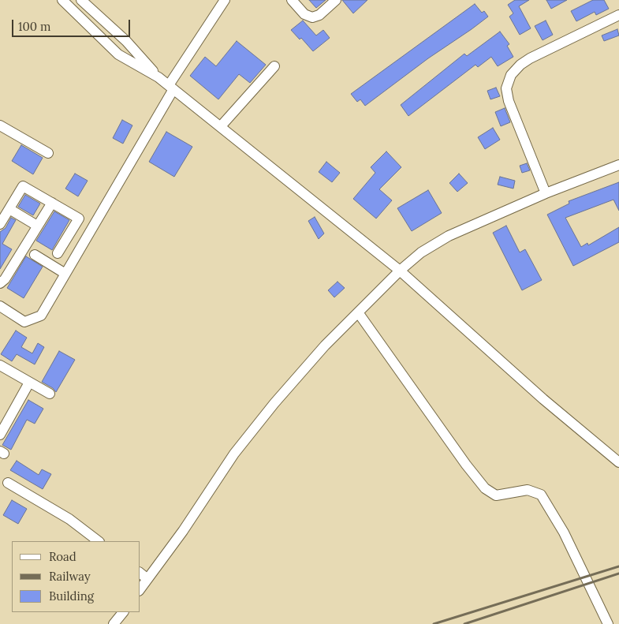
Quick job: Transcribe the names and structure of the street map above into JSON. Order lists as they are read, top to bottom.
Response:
{
  "legend": ["Road", "Railway", "Building"],
  "scale_bar": "100 m"
}
